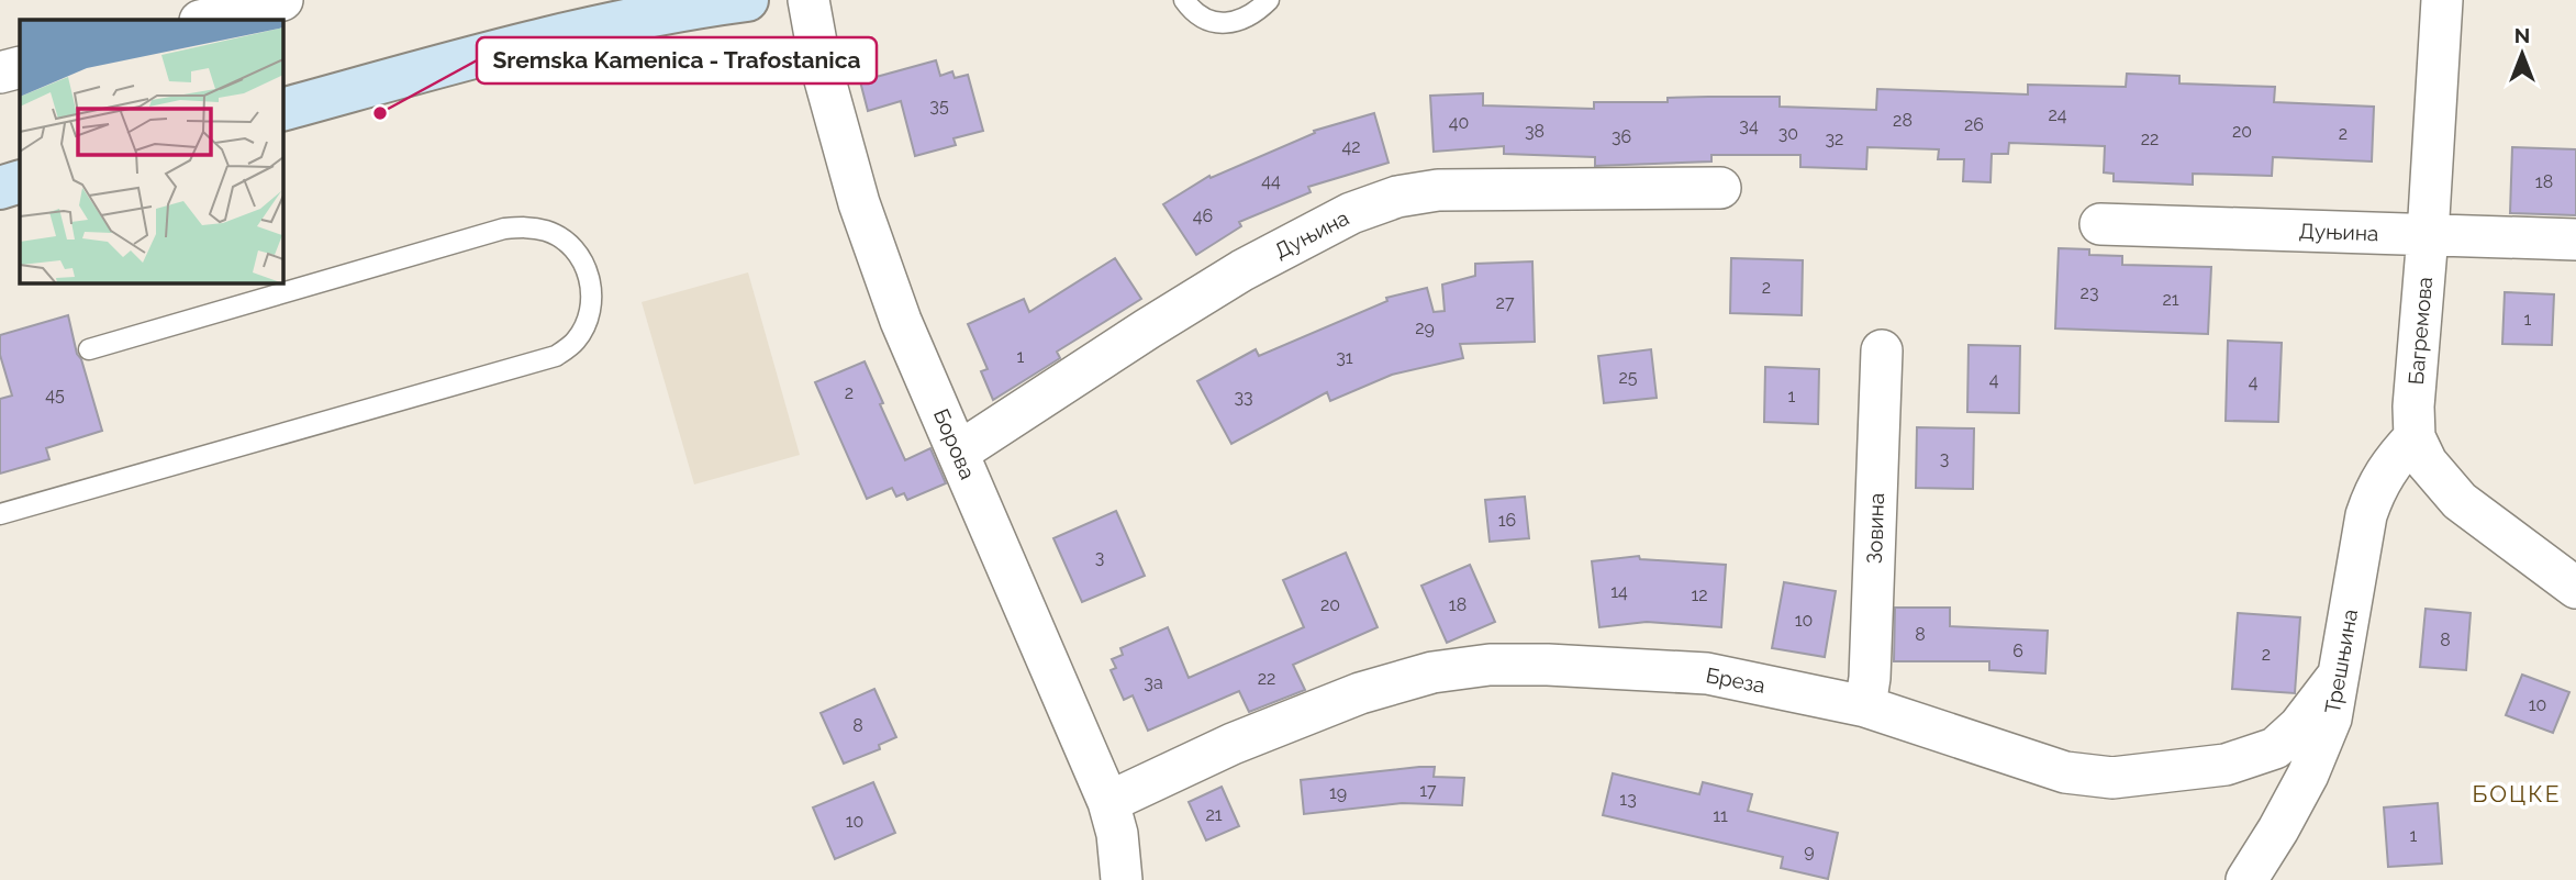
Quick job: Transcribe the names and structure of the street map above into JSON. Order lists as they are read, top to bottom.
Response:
{
  "streets": {
    "street": [
      "Дуњина",
      "Багремова",
      "Борова",
      "Зовина",
      "Трешњина",
      "Бреза"
    ]
  },
  "crossings": [
    ["Дуњина", "Багремова"],
    ["Дуњина", "Борова"],
    ["Багремова", "Трешњина"],
    ["Борова", "Бреза"],
    ["Зовина", "Бреза"],
    ["Трешњина", "Бреза"]
  ],
  "districts": ["БОЦКЕ"],
  "places": ["Sremska Kamenica - Trafostanica"],
  "house_numbers": [
    "35",
    "24",
    "28",
    "40",
    "26",
    "34",
    "38",
    "20",
    "30",
    "2",
    "36",
    "32",
    "22",
    "42",
    "44",
    "18",
    "46",
    "2",
    "23",
    "21",
    "27",
    "1",
    "29",
    "1",
    "31",
    "25",
    "4",
    "4",
    "2",
    "45",
    "1",
    "33",
    "3",
    "16",
    "3",
    "14",
    "12",
    "20",
    "18",
    "10",
    "8",
    "8",
    "6",
    "2",
    "22",
    "3a",
    "10",
    "8",
    "17",
    "19",
    "13",
    "21",
    "11",
    "10",
    "1",
    "9"
  ],
  "north": "top"
}
